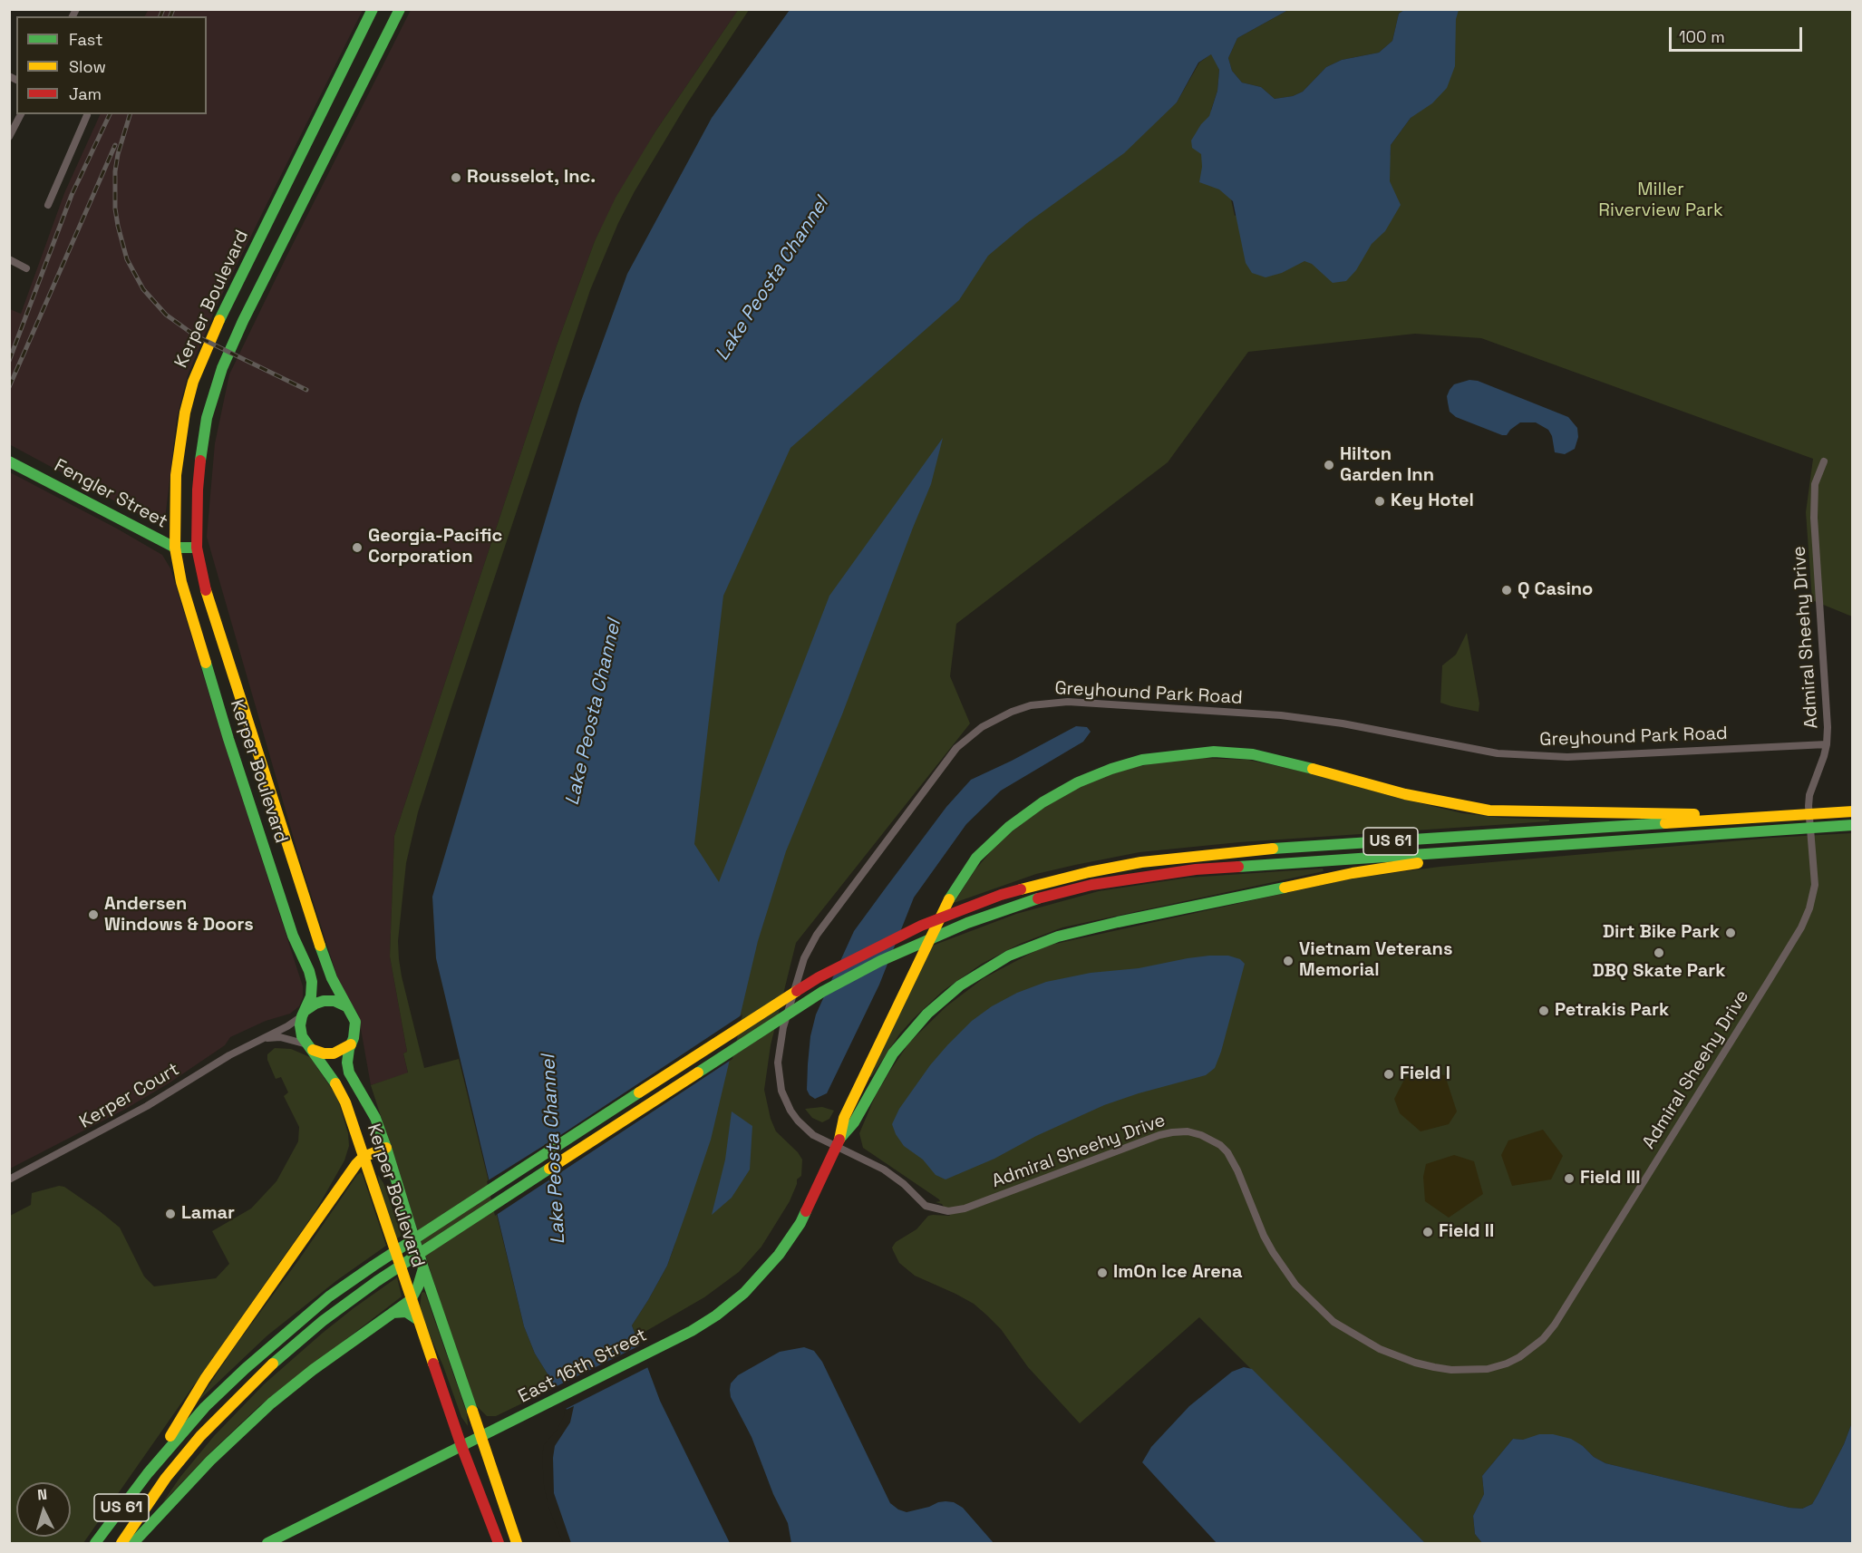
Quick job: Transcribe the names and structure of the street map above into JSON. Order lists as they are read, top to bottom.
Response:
{
  "streets": {
    "main road": [
      "Kerper Boulevard",
      "Fengler Street",
      "US 61",
      "East 16th Street"
    ],
    "street": ["Admiral Sheehy Drive", "Greyhound Park Road", "Kerper Court"]
  },
  "crossings": [
    ["Kerper Boulevard", "Fengler Street"],
    ["Kerper Boulevard", "Kerper Court"],
    ["Kerper Boulevard", "East 16th Street"],
    ["Admiral Sheehy Drive", "Greyhound Park Road"],
    ["Admiral Sheehy Drive", "East 16th Street"],
    ["Greyhound Park Road", "East 16th Street"]
  ],
  "water": ["Lake Peosta Channel"],
  "parks": ["Miller Riverview Park"],
  "places": [
    "Rousselot, Inc.",
    "Hilton Garden Inn",
    "Key Hotel",
    "Georgia-Pacific Corporation",
    "Q Casino",
    "Andersen Windows & Doors",
    "Dirt Bike Park",
    "DBQ Skate Park",
    "Vietnam Veterans Memorial",
    "Petrakis Park",
    "Field I",
    "Field III",
    "Lamar",
    "Field II",
    "ImOn Ice Arena"
  ],
  "legend": ["Fast", "Slow", "Jam"],
  "scale_bar": "100 m",
  "north": "top"
}
